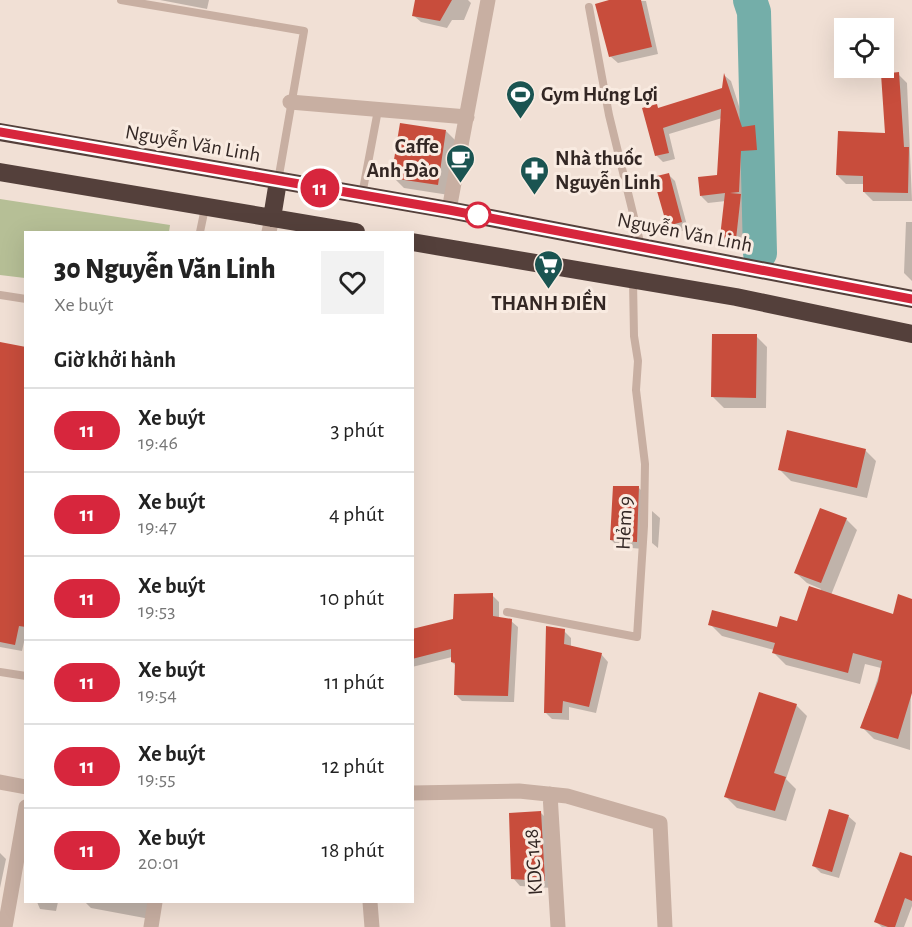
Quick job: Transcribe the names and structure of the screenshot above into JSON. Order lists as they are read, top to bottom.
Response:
{
  "streets": {
    "highway": ["Nguyễn Văn Linh"],
    "street": ["KDC 148"],
    "lane": ["Hẻm 9"]
  },
  "places": {
    "sports": ["Gym Hưng Lợi"],
    "cafe": ["Caffe Anh Đào"],
    "pharmacy": ["Nhà thuốc Nguyễn Linh"],
    "supermarket": ["THANH ĐIỀN"]
  },
  "lines": ["bus line 11"],
  "page": {
    "on_map": "11",
    "heading": [
      ["30 Nguyễn Văn Linh", "Xe buýt"],
      "Giờ khởi hành"
    ],
    "list": [
      {
        "mark": "11",
        "name": "Xe buýt",
        "note": "19:46",
        "value": "3 phút"
      },
      {
        "mark": "11",
        "name": "Xe buýt",
        "note": "19:47",
        "value": "4 phút"
      },
      {
        "mark": "11",
        "name": "Xe buýt",
        "note": "19:53",
        "value": "10 phút"
      },
      {
        "mark": "11",
        "name": "Xe buýt",
        "note": "19:54",
        "value": "11 phút"
      },
      {
        "mark": "11",
        "name": "Xe buýt",
        "note": "19:55",
        "value": "12 phút"
      },
      {
        "mark": "11",
        "name": "Xe buýt",
        "note": "20:01",
        "value": "18 phút"
      }
    ]
  }
}
